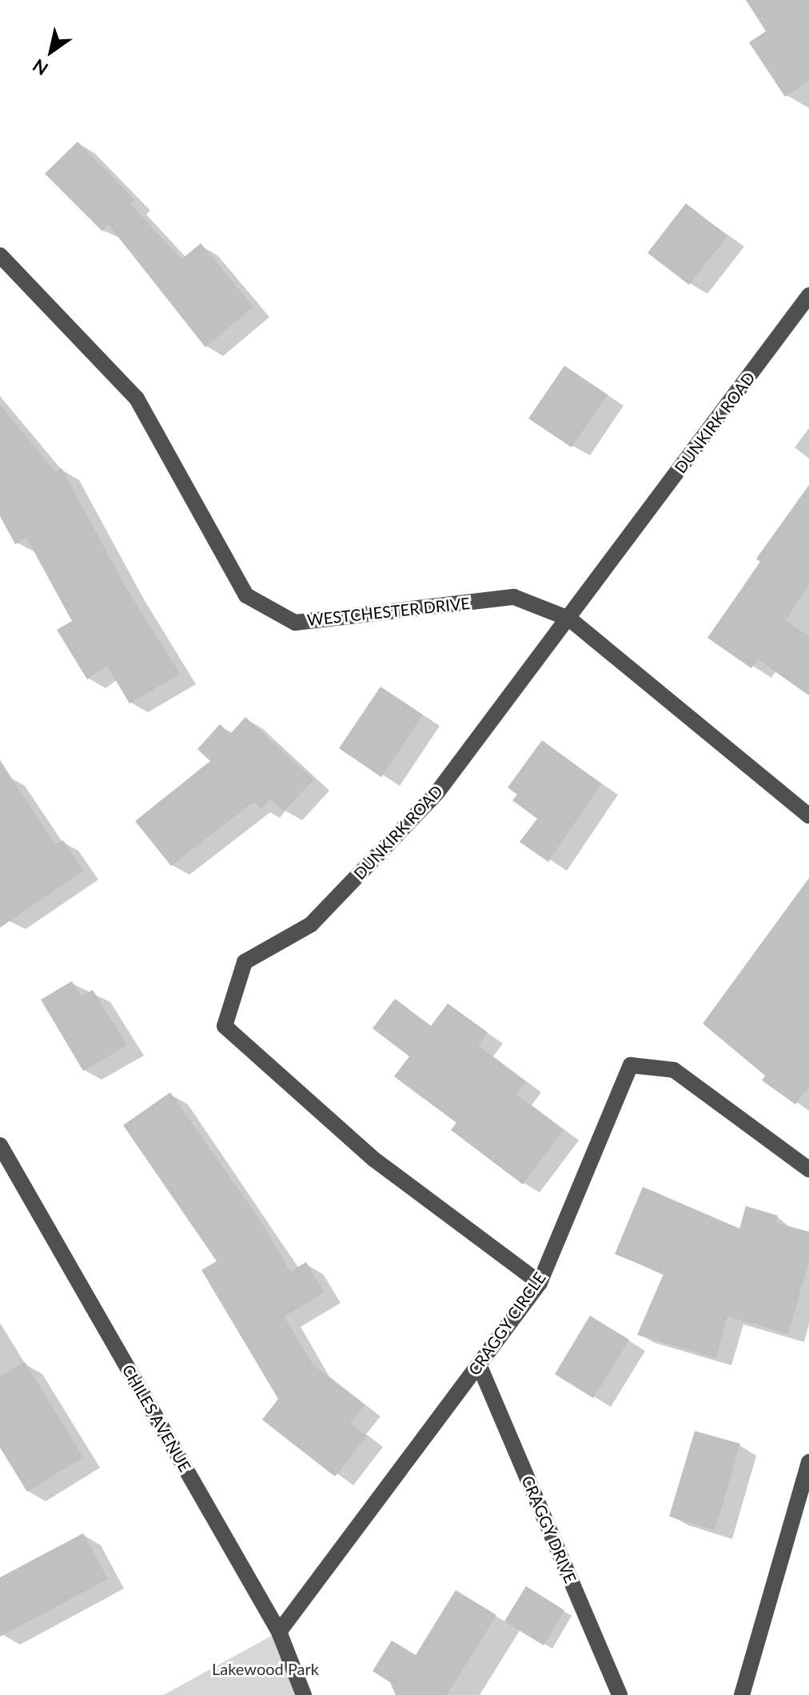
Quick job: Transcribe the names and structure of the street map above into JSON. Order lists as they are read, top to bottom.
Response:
{
  "streets": {
    "street": [
      "DUNKIRK ROAD",
      "WESTCHESTER DRIVE",
      "CRAGGY CIRCLE",
      "CHILES AVENUE",
      "CRAGGY DRIVE"
    ]
  },
  "crossings": [
    ["DUNKIRK ROAD", "WESTCHESTER DRIVE"],
    ["DUNKIRK ROAD", "CRAGGY CIRCLE"],
    ["CRAGGY CIRCLE", "CHILES AVENUE"],
    ["CRAGGY CIRCLE", "CRAGGY DRIVE"]
  ],
  "parks": ["Lakewood Park"],
  "north": "bottom left"
}
